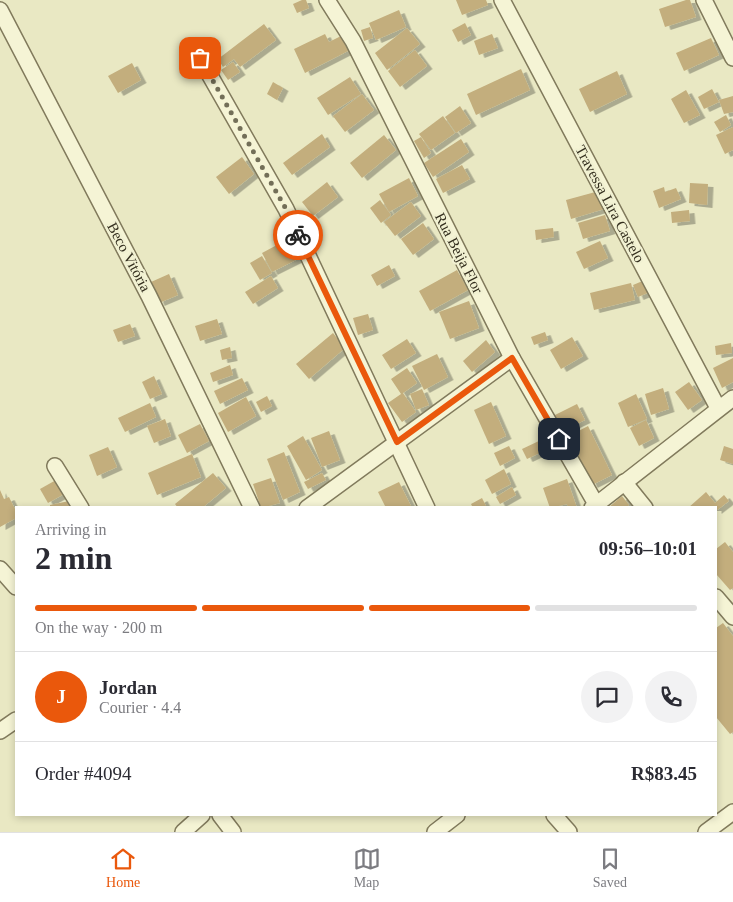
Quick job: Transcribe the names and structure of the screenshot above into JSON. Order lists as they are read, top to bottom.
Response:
{
  "streets": {
    "street": ["Travessa Lira Castelo", "Rua Beija Flor", "Beco Vitória"]
  },
  "page": {
    "heading": ["2 min", "Arriving in", "09:56–10:01"],
    "panel": [
      "Jordan",
      "Courier · 4.4",
      "Order #4094",
      "R$83.45"
    ],
    "bar": "On the way · 200 m",
    "round": "J",
    "tabs": ["Home", "Map", "Saved"]
  }
}
